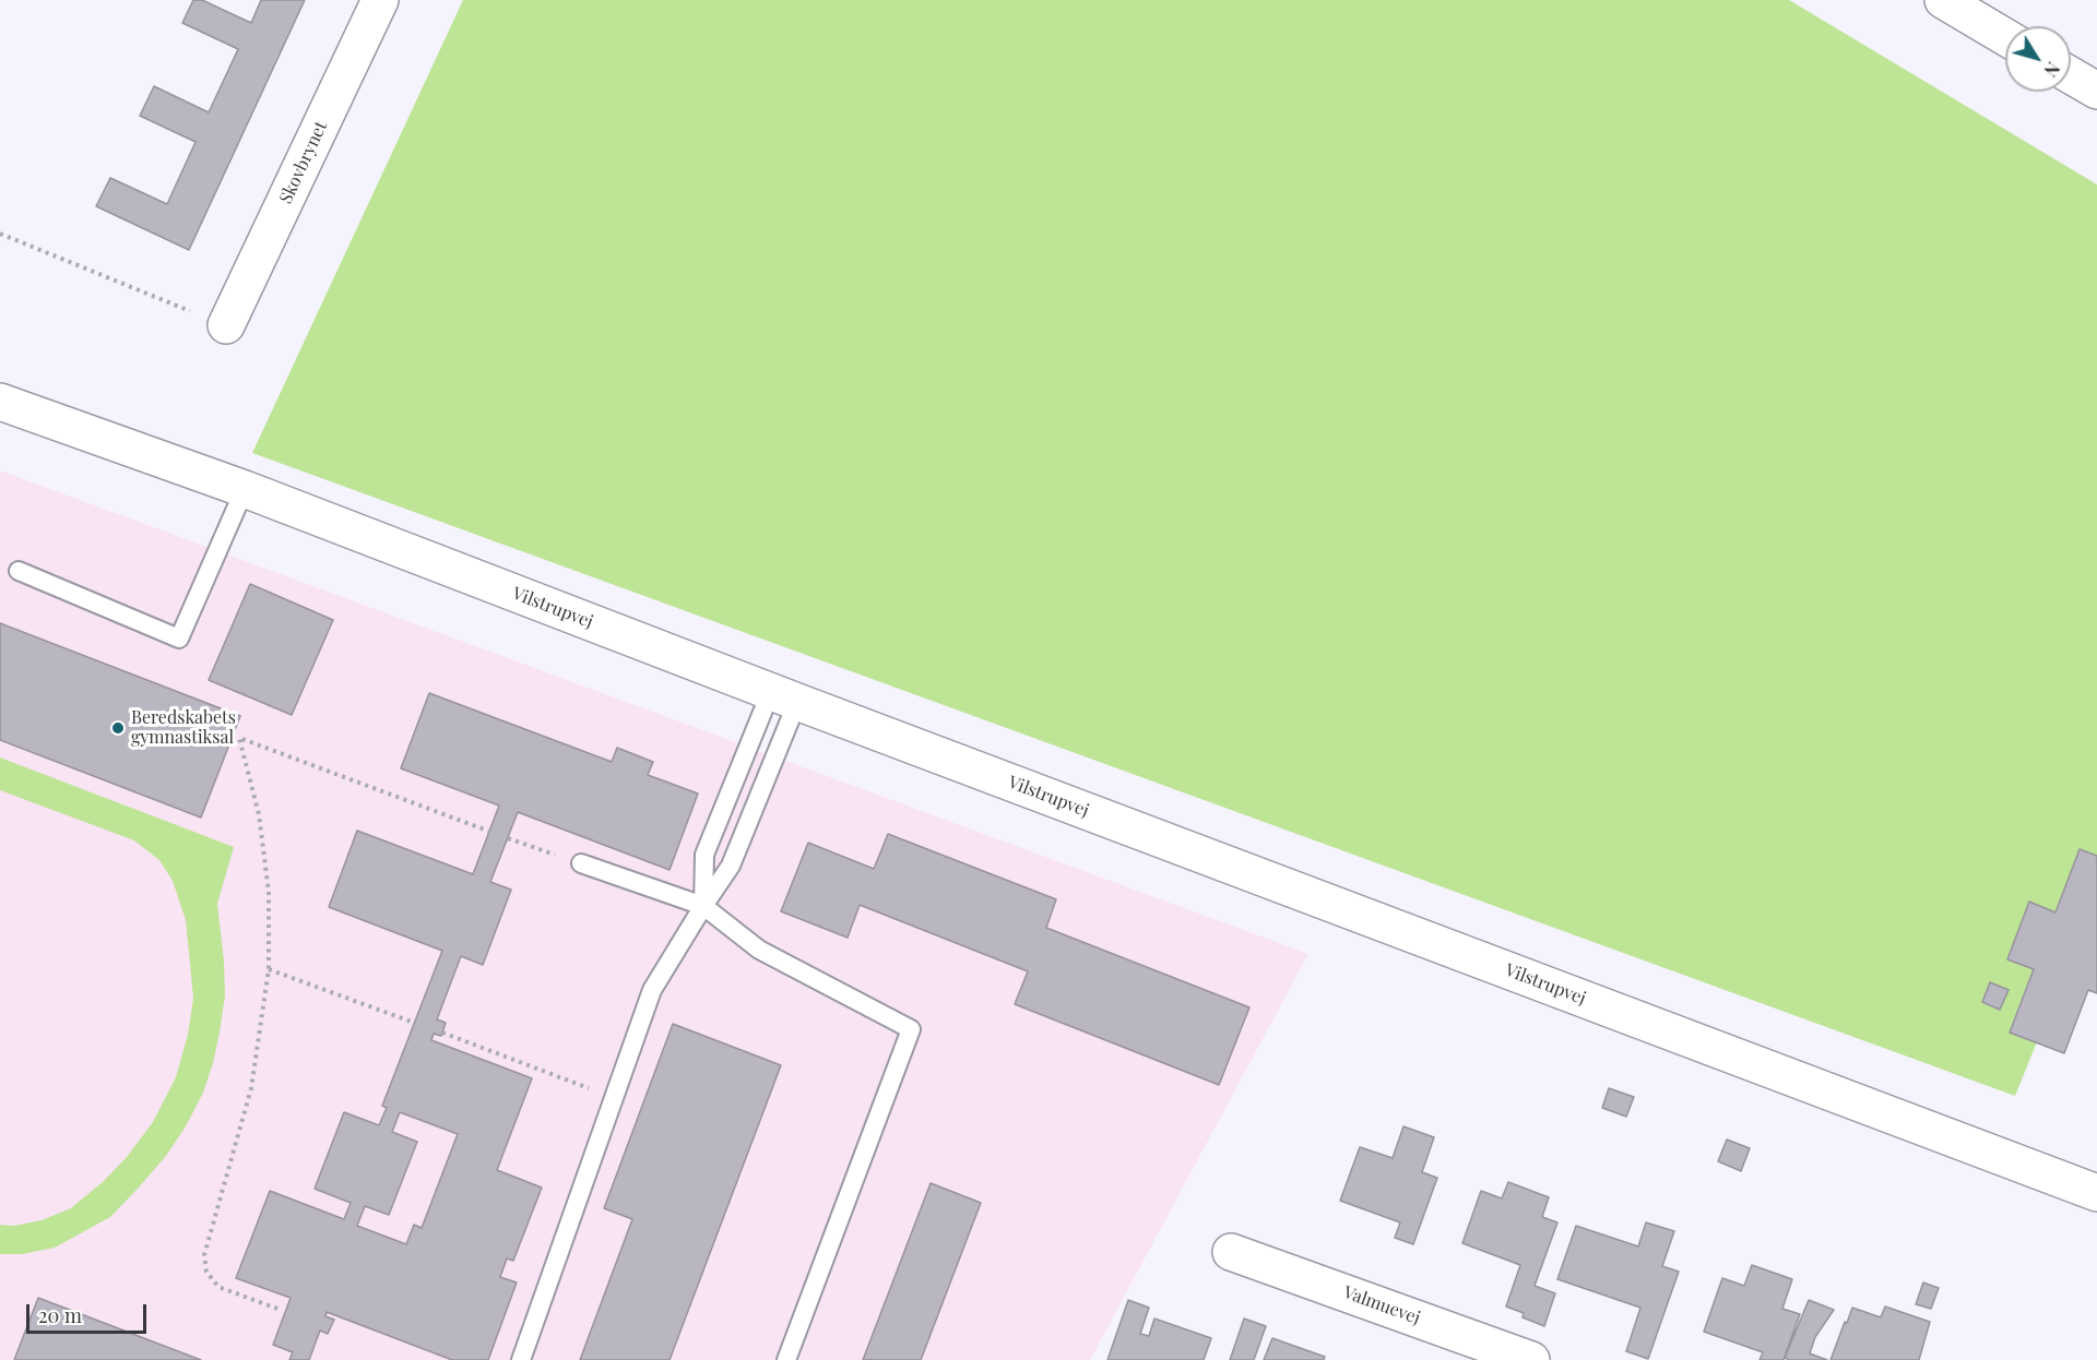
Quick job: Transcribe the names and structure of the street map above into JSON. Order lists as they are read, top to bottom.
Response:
{
  "streets": {
    "street": ["Skovbrynet", "Vilstrupvej", "Valmuevej"]
  },
  "places": ["Beredskabets gymnastiksal"],
  "scale_bar": "20 m",
  "north": "bottom right"
}
